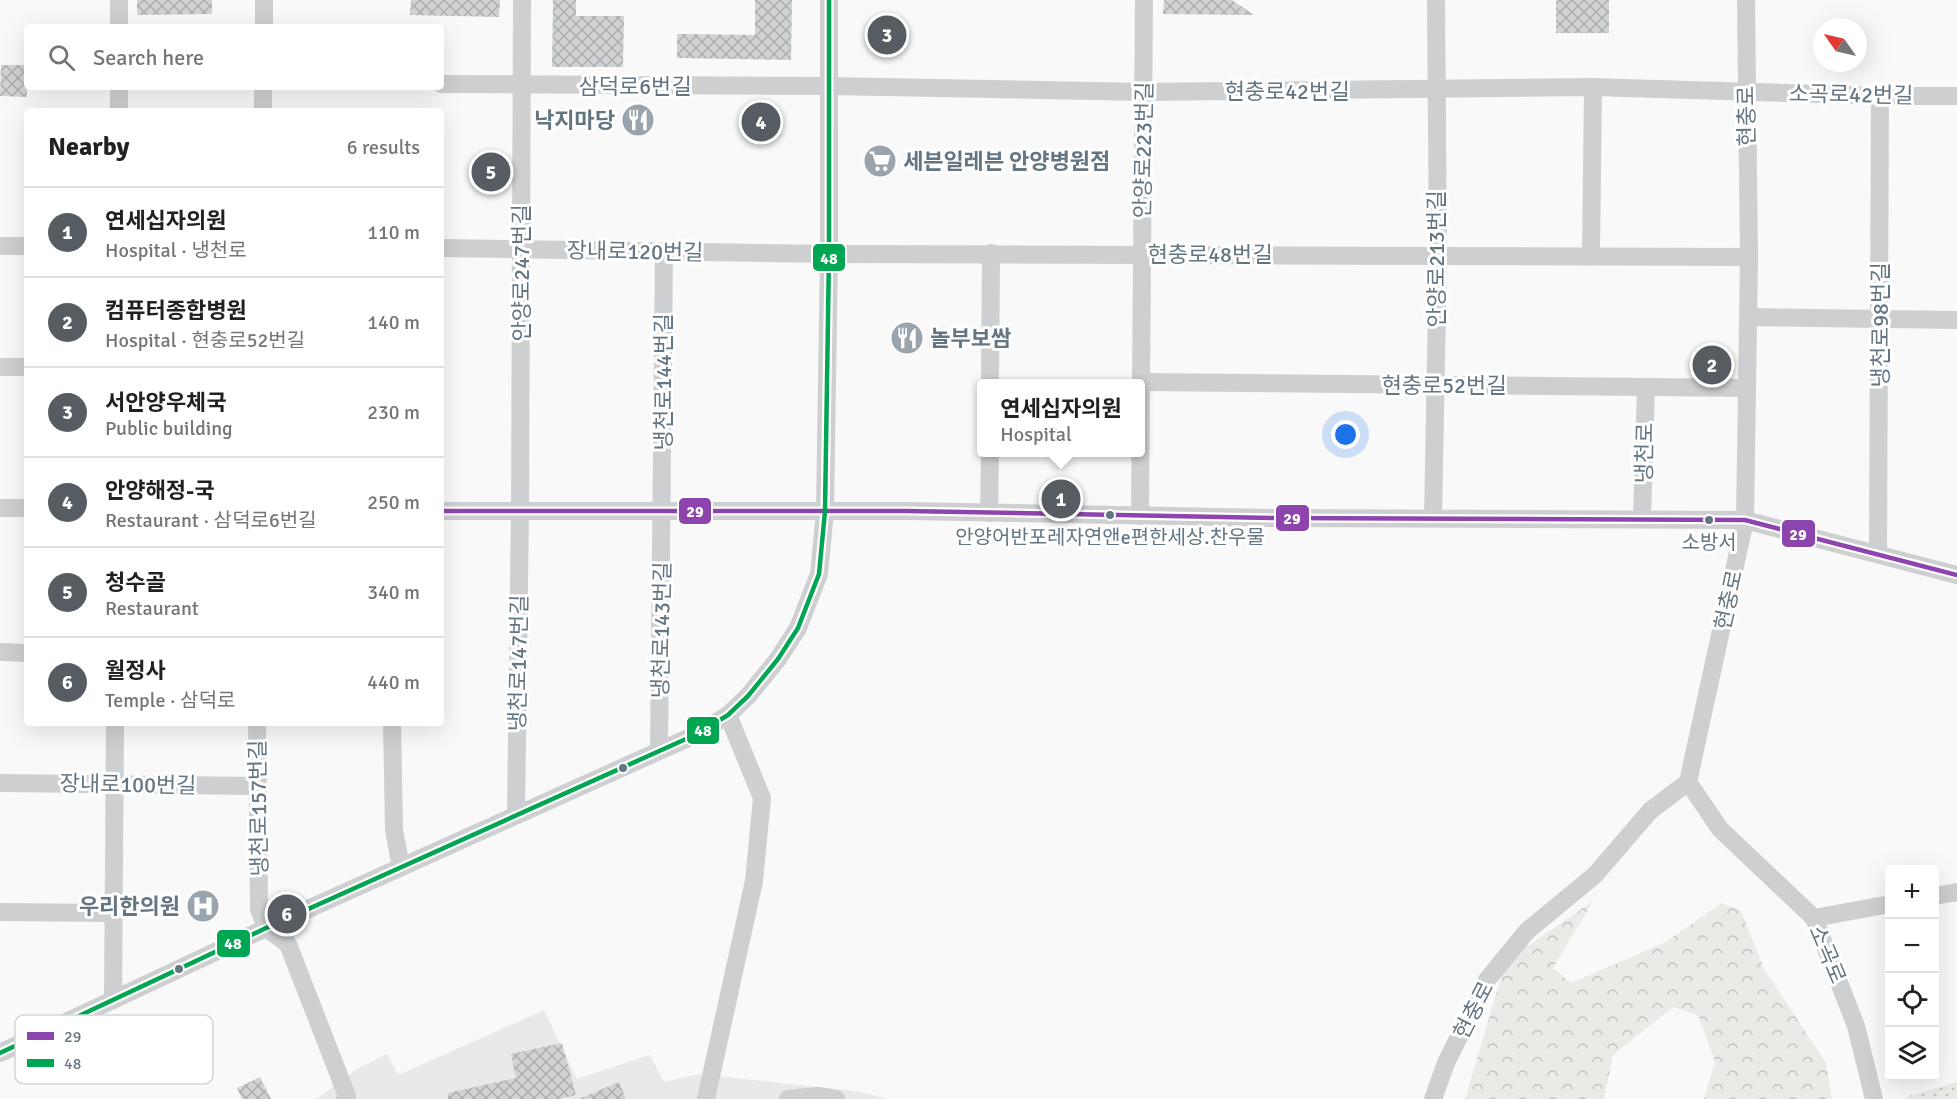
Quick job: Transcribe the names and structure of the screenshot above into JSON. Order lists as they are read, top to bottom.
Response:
{
  "streets": {
    "street": [
      "삼덕로6번길",
      "현충로42번길",
      "소곡로42번길",
      "현충로",
      "안양로223번길",
      "장내로120번길",
      "현충로48번길",
      "안양로213번길",
      "안양로247번길",
      "냉천로98번길",
      "냉천로144번길",
      "현충로52번길",
      "냉천로",
      "냉천로143번길",
      "냉천로147번길",
      "장내로100번길",
      "냉천로157번길",
      "소곡로"
    ]
  },
  "crossings": [
    ["삼덕로6번길", "현충로42번길"],
    ["삼덕로6번길", "안양로247번길"],
    ["현충로42번길", "소곡로42번길"],
    ["현충로42번길", "현충로"],
    ["현충로42번길", "안양로223번길"],
    ["현충로42번길", "안양로213번길"],
    ["소곡로42번길", "현충로"],
    ["소곡로42번길", "냉천로98번길"],
    ["현충로", "현충로48번길"],
    ["현충로", "현충로52번길"],
    ["현충로", "소곡로"],
    ["안양로223번길", "현충로48번길"],
    ["장내로120번길", "현충로48번길"],
    ["장내로120번길", "안양로247번길"],
    ["장내로120번길", "냉천로144번길"],
    ["현충로48번길", "안양로213번길"],
    ["안양로213번길", "현충로52번길"],
    ["안양로247번길", "냉천로147번길"],
    ["냉천로144번길", "냉천로143번길"],
    ["현충로52번길", "냉천로"],
    ["장내로100번길", "냉천로157번길"]
  ],
  "places": {
    "restaurant": ["낙지마당", "놀부보쌈"],
    "supermarket": ["세븐일레븐 안양병원점"],
    "other": ["안양어반포레자연앤e편한세상.찬우물", "소방서"],
    "hospital": ["우리한의원"]
  },
  "lines": ["transit line 48", "transit line 29"],
  "legend": ["29", "48"],
  "north": "top left",
  "page": {
    "pins": [
      "3",
      "4",
      "5",
      "2",
      "1",
      "6"
    ],
    "search": "Search here",
    "heading": ["Nearby", "6 results"],
    "list": [
      {
        "mark": "1",
        "name": "연세십자의원",
        "note": "Hospital · 냉천로",
        "value": "110 m"
      },
      {
        "mark": "2",
        "name": "컴퓨터종합병원",
        "note": "Hospital · 현충로52번길",
        "value": "140 m"
      },
      {
        "mark": "3",
        "name": "서안양우체국",
        "note": "Public building",
        "value": "230 m"
      },
      {
        "mark": "4",
        "name": "안양해정-국",
        "note": "Restaurant · 삼덕로6번길",
        "value": "250 m"
      },
      {
        "mark": "5",
        "name": "청수골",
        "note": "Restaurant",
        "value": "340 m"
      },
      {
        "mark": "6",
        "name": "월정사",
        "note": "Temple · 삼덕로",
        "value": "440 m"
      }
    ],
    "popup": ["연세십자의원", "Hospital"],
    "map_buttons": ["+", "−"]
  }
}
